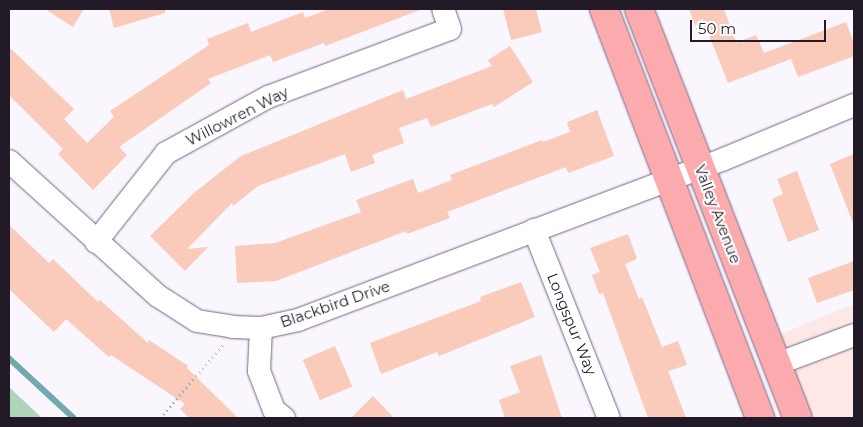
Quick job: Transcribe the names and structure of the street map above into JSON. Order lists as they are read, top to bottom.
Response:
{
  "streets": {
    "main road": ["Valley Avenue"],
    "street": ["Willowren Way", "Blackbird Drive", "Longspur Way"]
  },
  "crossings": [
    ["Willowren Way", "Blackbird Drive"],
    ["Valley Avenue", "Blackbird Drive"],
    ["Blackbird Drive", "Longspur Way"]
  ],
  "scale_bar": "50 m"
}
